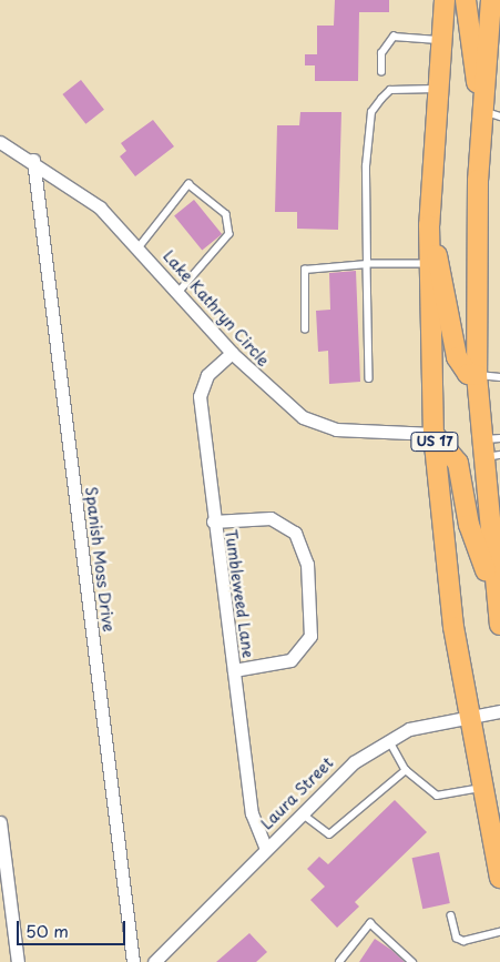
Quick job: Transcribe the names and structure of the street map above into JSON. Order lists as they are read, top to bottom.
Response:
{
  "streets": {
    "main road": ["US 17"],
    "street": [
      "Lake Kathryn Circle",
      "Spanish Moss Drive",
      "Tumbleweed Lane",
      "Laura Street"
    ]
  },
  "crossings": [
    ["Lake Kathryn Circle", "US 17"],
    ["Lake Kathryn Circle", "Spanish Moss Drive"],
    ["Lake Kathryn Circle", "Tumbleweed Lane"],
    ["US 17", "Laura Street"],
    ["Tumbleweed Lane", "Laura Street"]
  ],
  "scale_bar": "50 m"
}
